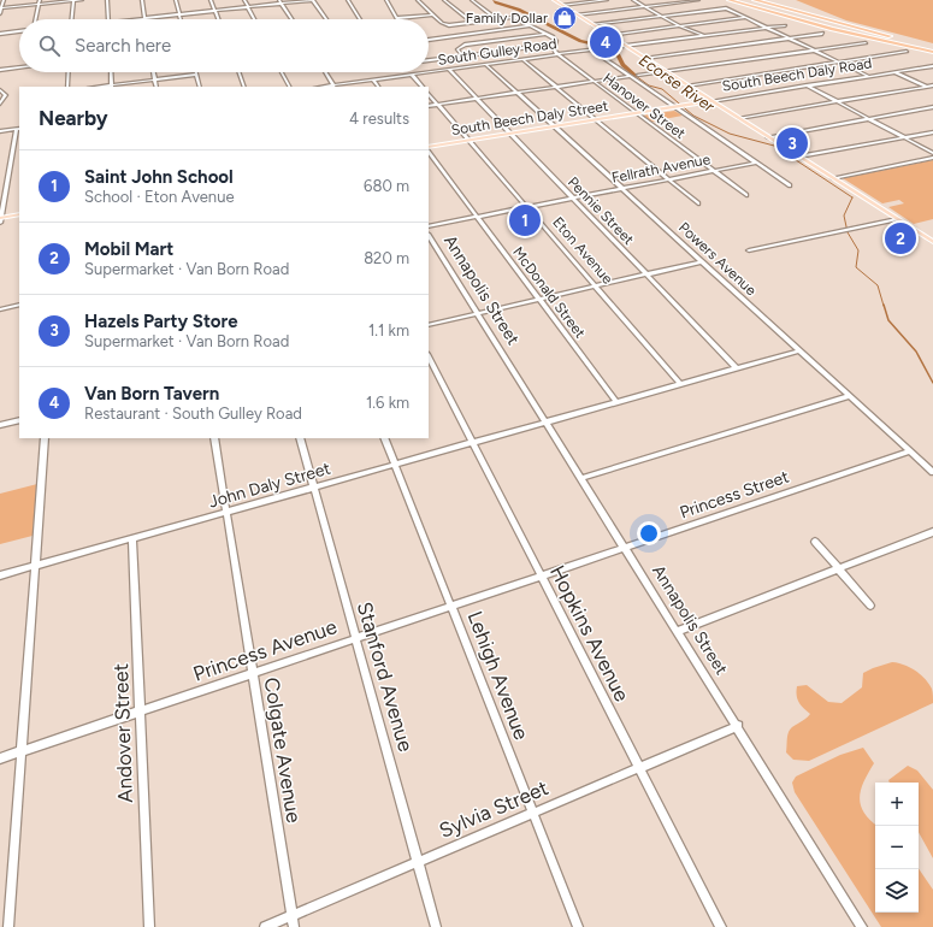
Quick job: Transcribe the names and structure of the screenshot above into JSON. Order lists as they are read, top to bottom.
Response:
{
  "streets": {
    "main road": ["South Beech Daly Road", "South Beech Daly Street"],
    "street": [
      "South Gulley Road",
      "Hanover Street",
      "Fellrath Avenue",
      "Pennie Street",
      "Eton Avenue",
      "Powers Avenue",
      "Annapolis Street",
      "McDonald Street",
      "John Daly Street",
      "Princess Street",
      "Hopkins Avenue",
      "Princess Avenue",
      "Lehigh Avenue",
      "Stanford Avenue",
      "Andover Street",
      "Colgate Avenue",
      "Sylvia Street"
    ]
  },
  "crossings": [
    ["South Gulley Road", "Hanover Street"],
    ["South Gulley Road", "Pennie Street"],
    ["South Gulley Road", "Powers Avenue"],
    ["South Beech Daly Road", "Hanover Street"],
    ["South Beech Daly Road", "South Beech Daly Street"],
    ["Hanover Street", "South Beech Daly Street"],
    ["Hanover Street", "Fellrath Avenue"],
    ["South Beech Daly Street", "Pennie Street"],
    ["South Beech Daly Street", "Eton Avenue"],
    ["South Beech Daly Street", "Powers Avenue"],
    ["Fellrath Avenue", "Pennie Street"],
    ["Fellrath Avenue", "Eton Avenue"],
    ["Fellrath Avenue", "Powers Avenue"],
    ["Fellrath Avenue", "McDonald Street"],
    ["Pennie Street", "John Daly Street"],
    ["Eton Avenue", "John Daly Street"],
    ["Powers Avenue", "John Daly Street"],
    ["Powers Avenue", "Princess Street"],
    ["Annapolis Street", "John Daly Street"],
    ["Annapolis Street", "Princess Street"],
    ["Annapolis Street", "Sylvia Street"],
    ["McDonald Street", "John Daly Street"],
    ["John Daly Street", "Hopkins Avenue"],
    ["John Daly Street", "Lehigh Avenue"],
    ["John Daly Street", "Stanford Avenue"],
    ["John Daly Street", "Andover Street"],
    ["John Daly Street", "Colgate Avenue"],
    ["Princess Street", "Hopkins Avenue"],
    ["Princess Street", "Princess Avenue"],
    ["Hopkins Avenue", "Princess Avenue"],
    ["Hopkins Avenue", "Sylvia Street"],
    ["Princess Avenue", "Lehigh Avenue"],
    ["Princess Avenue", "Stanford Avenue"],
    ["Princess Avenue", "Andover Street"],
    ["Princess Avenue", "Colgate Avenue"],
    ["Lehigh Avenue", "Sylvia Street"],
    ["Stanford Avenue", "Sylvia Street"],
    ["Colgate Avenue", "Sylvia Street"]
  ],
  "water": ["Ecorse River"],
  "places": {
    "shop": ["Family Dollar"]
  },
  "page": {
    "search": "Search here",
    "pins": [
      "4",
      "3",
      "1",
      "2"
    ],
    "heading": ["Nearby", "4 results"],
    "list": [
      {
        "mark": "1",
        "name": "Saint John School",
        "note": "School · Eton Avenue",
        "value": "680 m"
      },
      {
        "mark": "2",
        "name": "Mobil Mart",
        "note": "Supermarket · Van Born Road",
        "value": "820 m"
      },
      {
        "mark": "3",
        "name": "Hazels Party Store",
        "note": "Supermarket · Van Born Road",
        "value": "1.1 km"
      },
      {
        "mark": "4",
        "name": "Van Born Tavern",
        "note": "Restaurant · South Gulley Road",
        "value": "1.6 km"
      }
    ],
    "map_buttons": ["+", "−"]
  }
}
